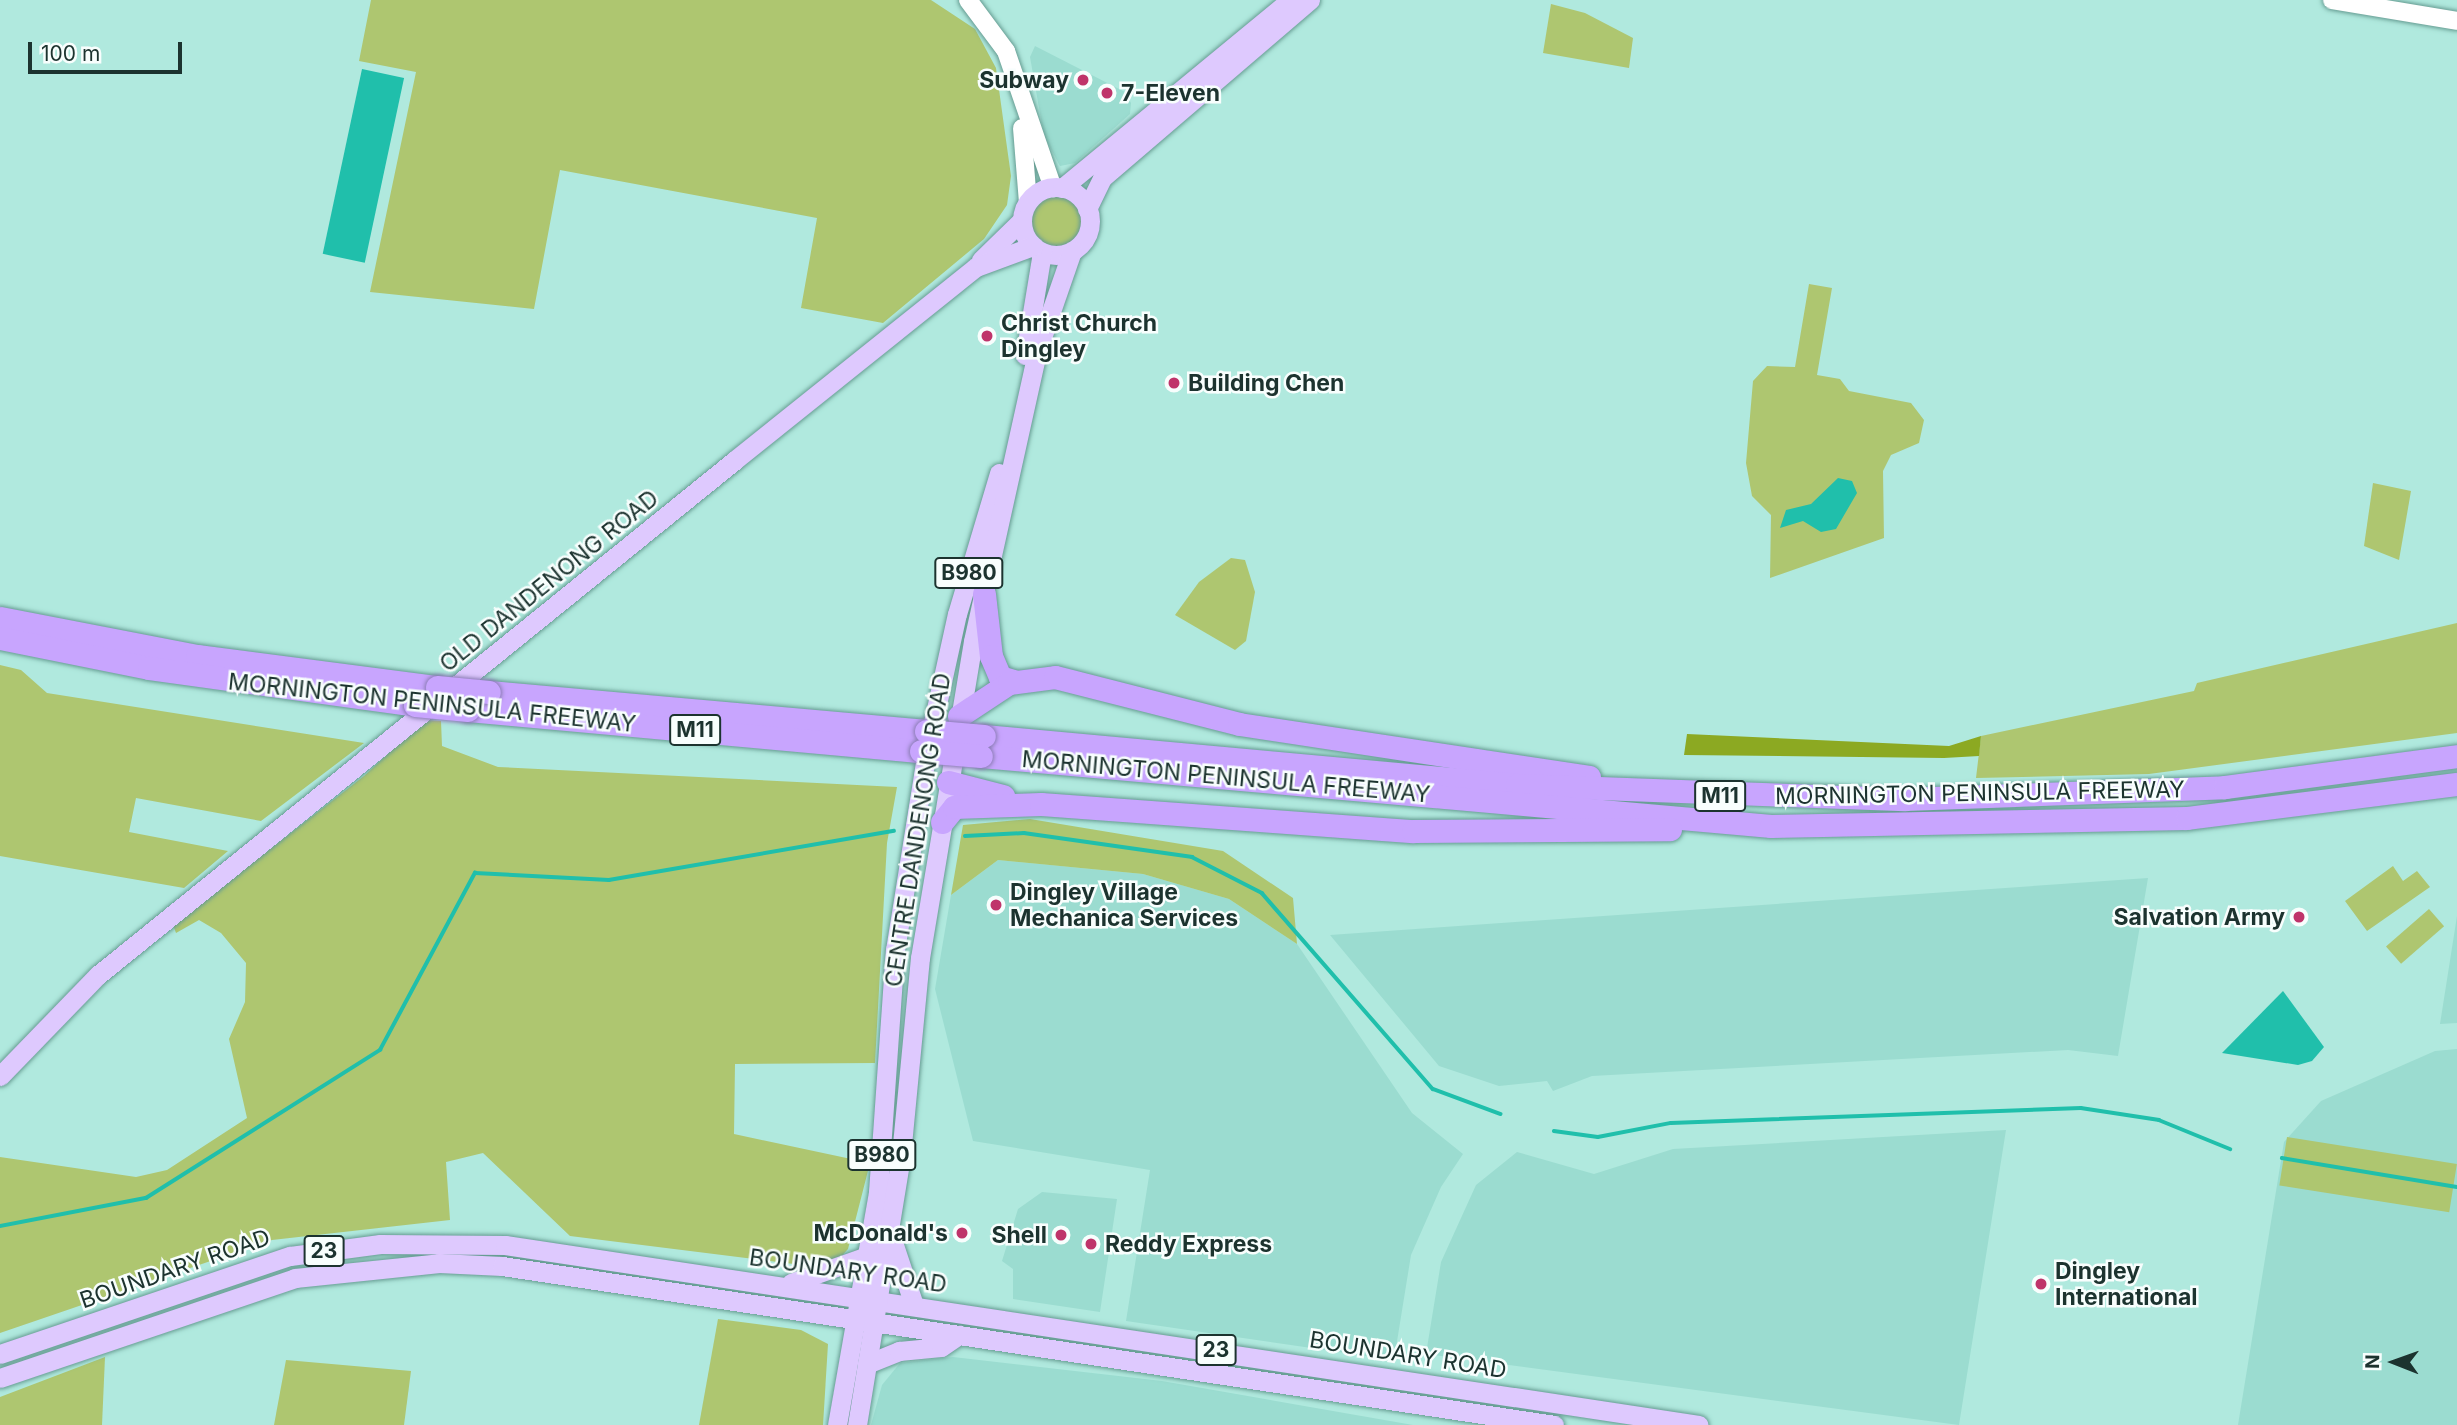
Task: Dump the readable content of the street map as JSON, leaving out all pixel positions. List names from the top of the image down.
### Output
{
  "streets": {
    "highway": ["MORNINGTON PENINSULA FREEWAY", "M11"],
    "main road": [
      "B980",
      "OLD DANDENONG ROAD",
      "CENTRE DANDENONG ROAD",
      "23",
      "BOUNDARY ROAD"
    ]
  },
  "crossings": [
    ["B980", "OLD DANDENONG ROAD"],
    ["B980", "CENTRE DANDENONG ROAD"],
    ["OLD DANDENONG ROAD", "CENTRE DANDENONG ROAD"],
    ["MORNINGTON PENINSULA FREEWAY", "CENTRE DANDENONG ROAD"],
    ["CENTRE DANDENONG ROAD", "BOUNDARY ROAD"]
  ],
  "places": [
    "Subway",
    "7-Eleven",
    "Christ Church Dingley",
    "Building Chen",
    "Dingley Village Mechanica Services",
    "Salvation Army",
    "McDonald's",
    "Shell",
    "Reddy Express",
    "Dingley International"
  ],
  "scale_bar": "100 m",
  "north": "left"
}
